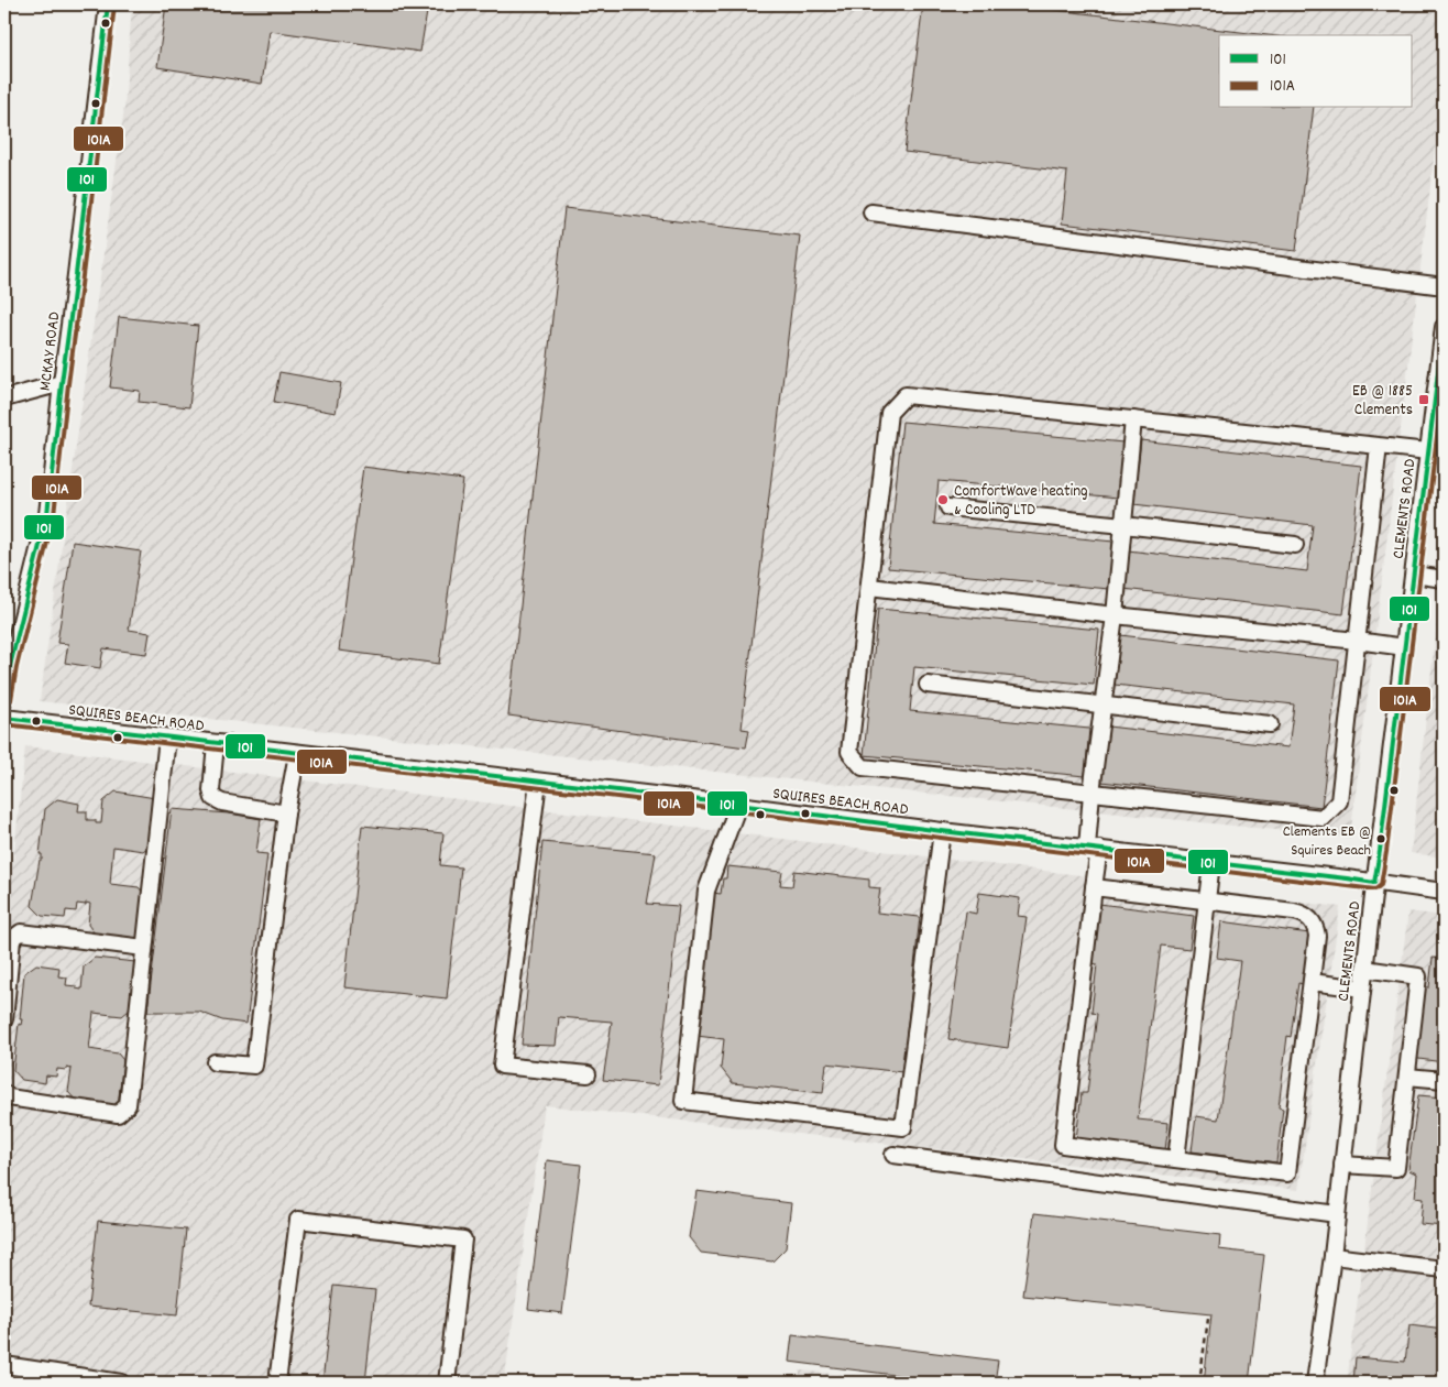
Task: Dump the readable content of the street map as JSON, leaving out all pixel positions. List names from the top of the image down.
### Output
{
  "streets": {
    "street": ["MCKAY ROAD", "CLEMENTS ROAD", "SQUIRES BEACH ROAD"]
  },
  "crossings": [
    ["CLEMENTS ROAD", "SQUIRES BEACH ROAD"]
  ],
  "places": {
    "transit": ["EB @ 1885 Clements"],
    "other": ["ComfortWave heating & Cooling LTD", "Clements EB @ Squires Beach"]
  },
  "lines": ["transit line 101", "transit line 101A"],
  "legend": ["101", "101A"]
}
